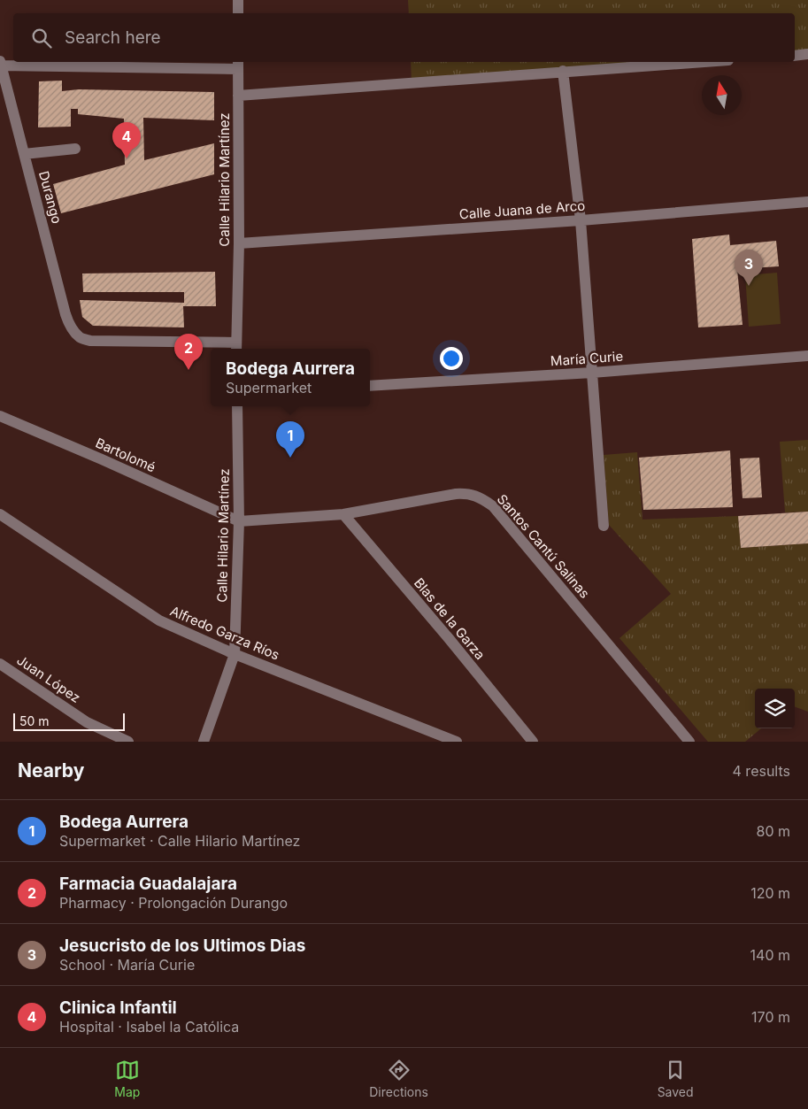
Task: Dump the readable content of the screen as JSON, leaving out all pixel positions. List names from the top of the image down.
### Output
{
  "streets": {
    "street": [
      "Calle Hilario Martínez",
      "Durango",
      "Calle Juana de Arco",
      "María Curie",
      "Bartolomé",
      "Santos Cantú Salinas",
      "Blas de la Garza",
      "Alfredo Garza Ríos",
      "Juan López"
    ]
  },
  "crossings": [
    ["Calle Hilario Martínez", "Durango"],
    ["Calle Hilario Martínez", "Calle Juana de Arco"],
    ["Calle Hilario Martínez", "Bartolomé"],
    ["Calle Hilario Martínez", "Santos Cantú Salinas"],
    ["Calle Hilario Martínez", "Alfredo Garza Ríos"],
    ["Bartolomé", "Santos Cantú Salinas"],
    ["Santos Cantú Salinas", "Blas de la Garza"]
  ],
  "scale_bar": "50 m",
  "north": "top",
  "page": {
    "search": "Search here",
    "pins": [
      "4",
      "3",
      "2",
      "1"
    ],
    "popup": ["Bodega Aurrera", "Supermarket"],
    "scale": "50 m",
    "heading": ["Nearby", "4 results"],
    "list": [
      {
        "mark": "1",
        "name": "Bodega Aurrera",
        "note": "Supermarket · Calle Hilario Martínez",
        "value": "80 m"
      },
      {
        "mark": "2",
        "name": "Farmacia Guadalajara",
        "note": "Pharmacy · Prolongación Durango",
        "value": "120 m"
      },
      {
        "mark": "3",
        "name": "Jesucristo de los Ultimos Dias",
        "note": "School · María Curie",
        "value": "140 m"
      },
      {
        "mark": "4",
        "name": "Clinica Infantil",
        "note": "Hospital · Isabel la Católica",
        "value": "170 m"
      }
    ],
    "nav": ["Map", "Directions", "Saved"]
  }
}
